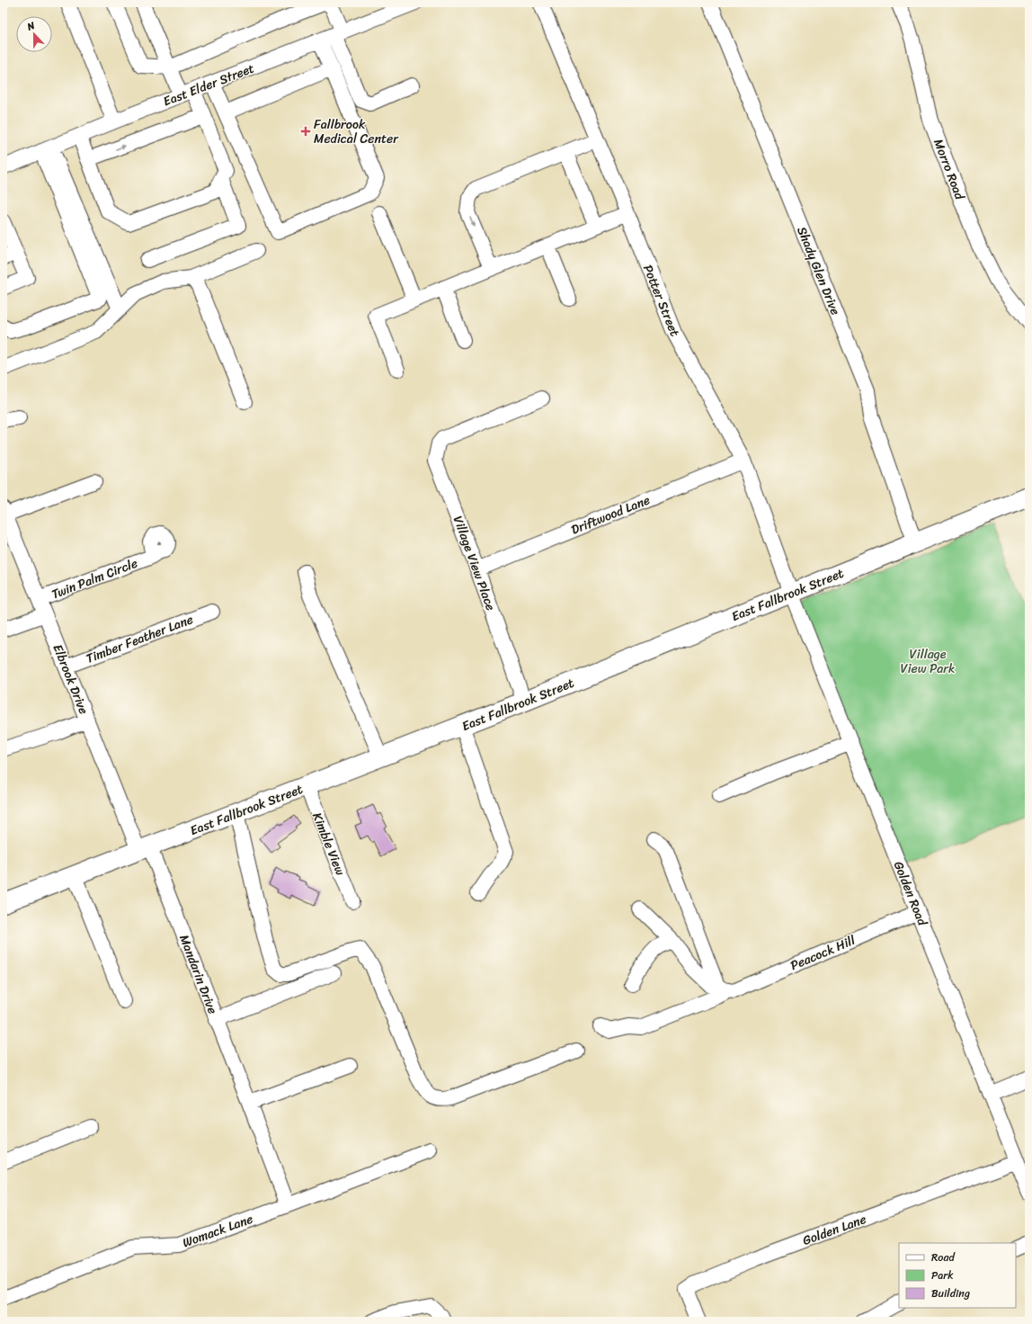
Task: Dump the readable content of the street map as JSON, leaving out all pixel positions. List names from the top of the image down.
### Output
{
  "streets": {
    "main road": ["East Fallbrook Street"],
    "street": [
      "East Elder Street",
      "Morro Road",
      "Shady Glen Drive",
      "Potter Street",
      "Driftwood Lane",
      "Village View Place",
      "Twin Palm Circle",
      "Timber Feather Lane",
      "Elbrook Drive",
      "Kimble View",
      "Golden Road",
      "Peacock Hill",
      "Mandarin Drive",
      "Golden Lane",
      "Womack Lane"
    ]
  },
  "crossings": [
    ["Shady Glen Drive", "East Fallbrook Street"],
    ["Potter Street", "Driftwood Lane"],
    ["Potter Street", "East Fallbrook Street"],
    ["Potter Street", "Golden Road"],
    ["Driftwood Lane", "Village View Place"],
    ["Village View Place", "East Fallbrook Street"],
    ["Twin Palm Circle", "Elbrook Drive"],
    ["East Fallbrook Street", "Elbrook Drive"],
    ["East Fallbrook Street", "Kimble View"],
    ["East Fallbrook Street", "Golden Road"],
    ["East Fallbrook Street", "Mandarin Drive"],
    ["Timber Feather Lane", "Elbrook Drive"],
    ["Elbrook Drive", "Mandarin Drive"],
    ["Golden Road", "Peacock Hill"],
    ["Golden Road", "Golden Lane"],
    ["Mandarin Drive", "Womack Lane"]
  ],
  "parks": ["Village View Park"],
  "places": {
    "health": ["Fallbrook Medical Center"]
  },
  "legend": ["Road", "Park", "Building"],
  "north": "top"
}
